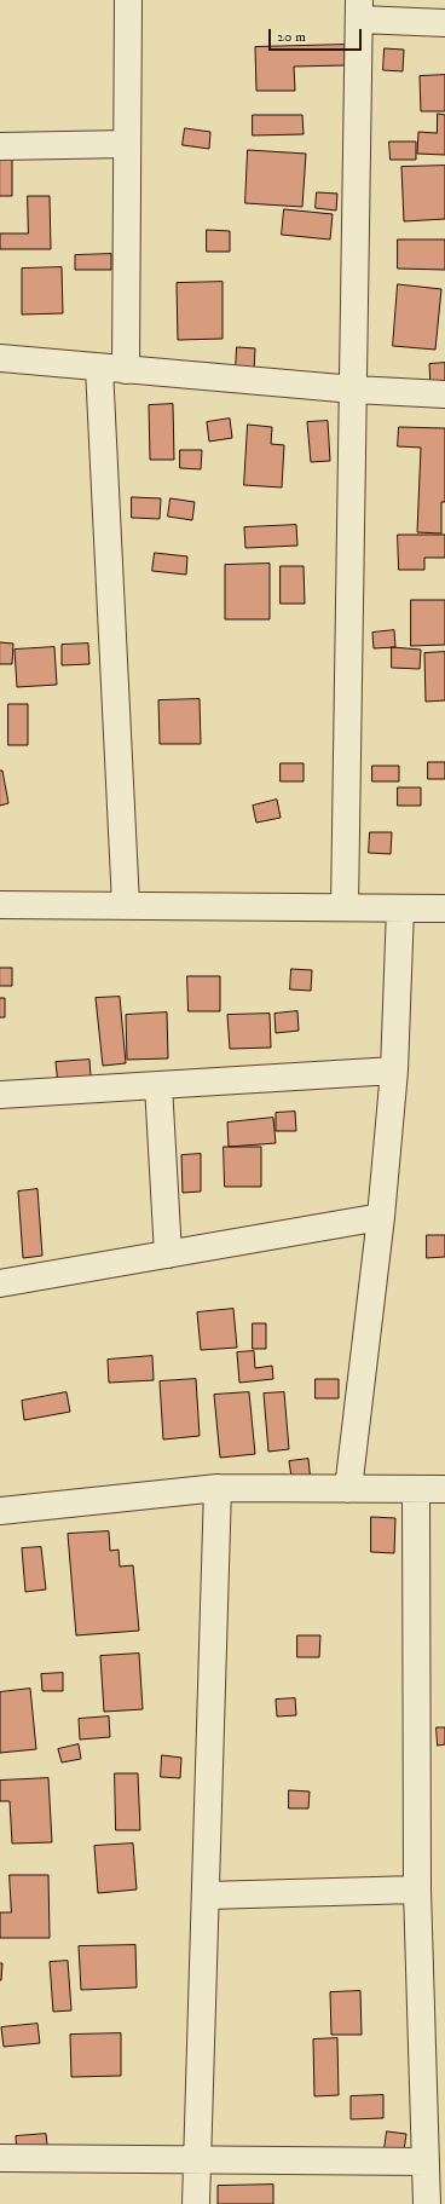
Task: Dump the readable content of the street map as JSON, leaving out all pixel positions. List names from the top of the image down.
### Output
{
  "scale_bar": "20 m"
}
